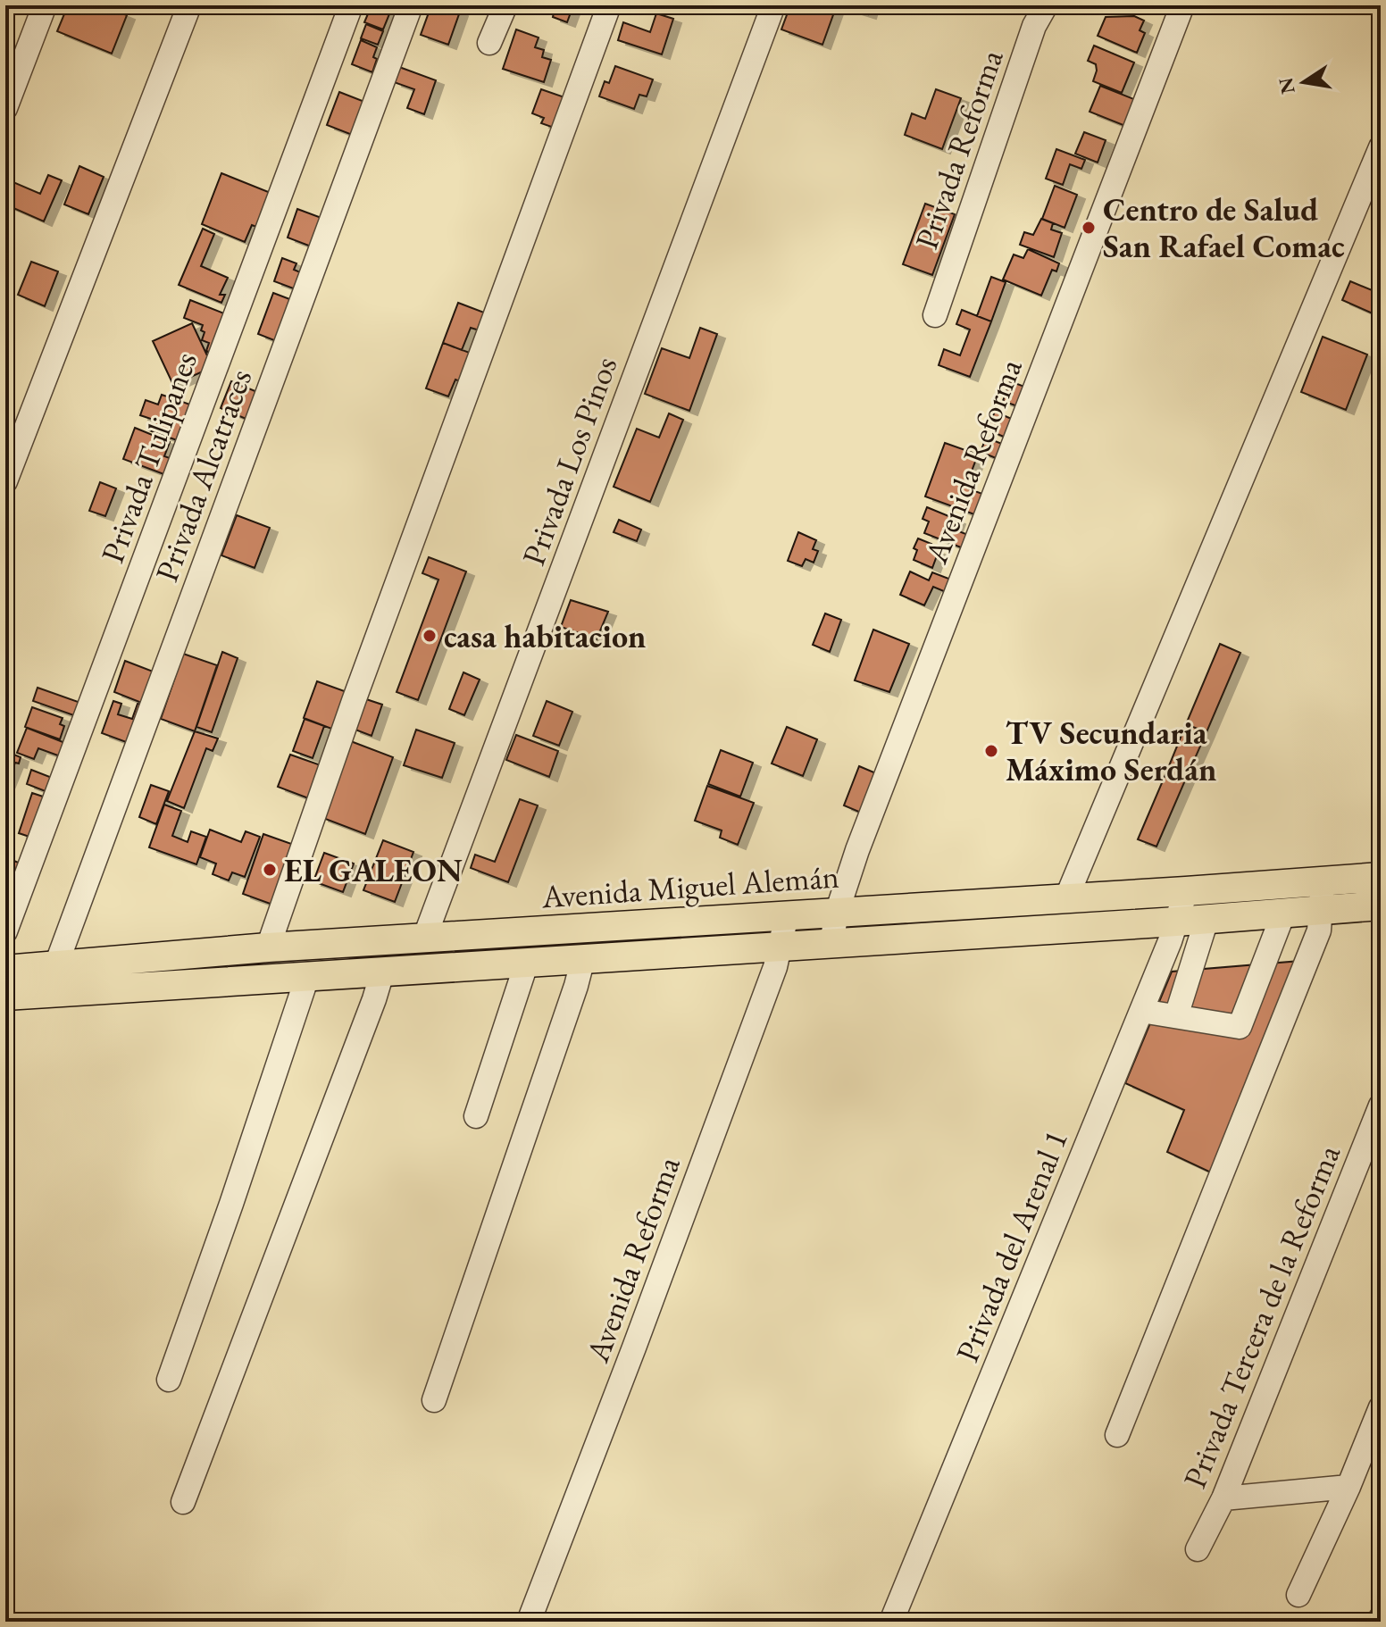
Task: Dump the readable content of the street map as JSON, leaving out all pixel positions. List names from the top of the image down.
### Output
{
  "streets": {
    "main road": ["Avenida Miguel Alemán"],
    "street": [
      "Privada Reforma",
      "Privada Tulipanes",
      "Privada Los Pinos",
      "Avenida Reforma",
      "Privada Alcatraces",
      "Privada del Arenal 1",
      "Privada Tercera de la Reforma"
    ]
  },
  "crossings": [
    ["Privada Los Pinos", "Avenida Miguel Alemán"],
    ["Avenida Reforma", "Avenida Miguel Alemán"],
    ["Privada Alcatraces", "Avenida Miguel Alemán"],
    ["Avenida Miguel Alemán", "Privada del Arenal 1"]
  ],
  "places": [
    "Centro de Salud San Rafael Comac",
    "casa habitacion",
    "TV Secundaria Máximo Serdán",
    "EL GALEON"
  ],
  "north": "left"
}
